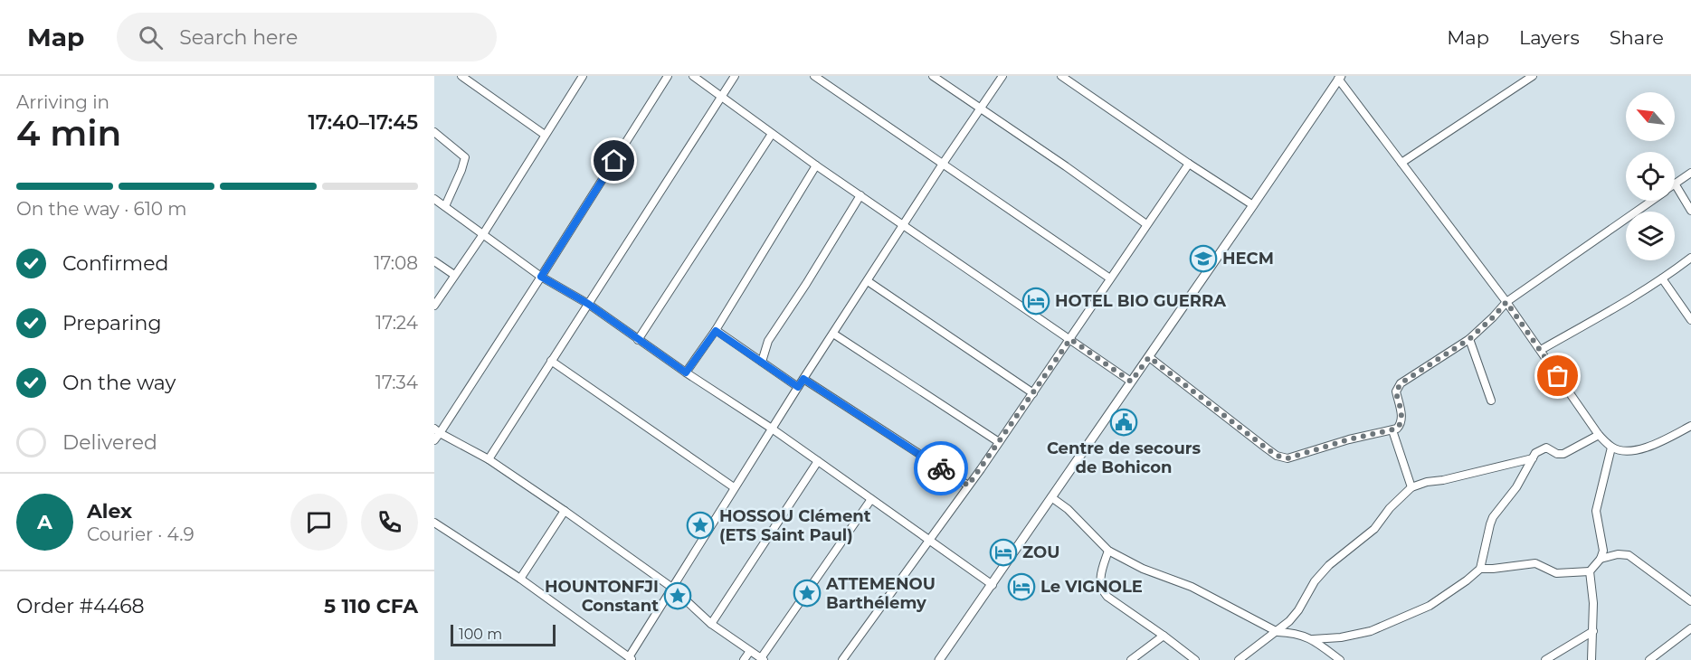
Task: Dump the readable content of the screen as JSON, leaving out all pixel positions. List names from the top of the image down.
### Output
{
  "places": {
    "school or university": ["HECM"],
    "hotel": ["HOTEL BIO GUERRA", "ZOU", "Le VIGNOLE"],
    "public building": ["Centre de secours de Bohicon"],
    "place": ["HOSSOU Clément (ETS Saint Paul)", "ATTEMENOU Barthélemy", "HOUNTONFJI Constant"]
  },
  "scale_bar": "100 m",
  "north": "top left",
  "page": {
    "header": "Map",
    "search": "Search here",
    "nav": ["Map", "Layers", "Share"],
    "heading": ["4 min", "Arriving in", "17:40–17:45"],
    "panel": [
      "Alex",
      "Courier · 4.9",
      "Order #4468",
      "5 110 CFA"
    ],
    "bar": "On the way · 610 m",
    "list": [
      ["Confirmed", "17:08"],
      ["Preparing", "17:24"],
      ["On the way", "17:34"],
      "Delivered"
    ],
    "round": "A",
    "scale": "100 m"
  }
}
